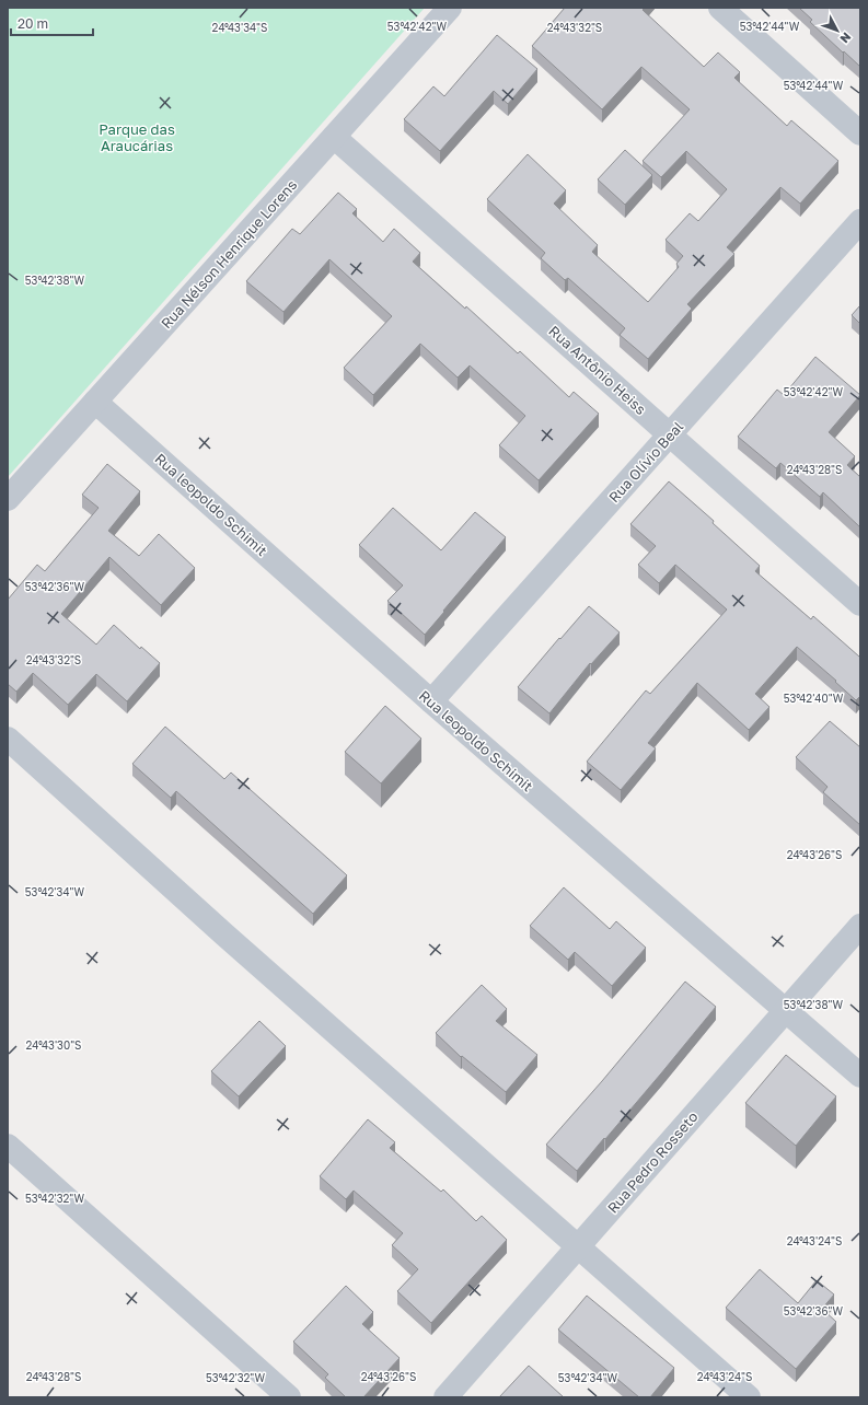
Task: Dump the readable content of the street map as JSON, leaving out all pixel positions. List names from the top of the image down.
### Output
{
  "streets": {
    "street": [
      "Rua Nélson Henrique Lorens",
      "Rua Antônio Heiss",
      "Rua Olívio Beal",
      "Rua leopoldo Schimit",
      "Rua Pedro Rosseto"
    ]
  },
  "crossings": [
    ["Rua Nélson Henrique Lorens", "Rua Antônio Heiss"],
    ["Rua Nélson Henrique Lorens", "Rua leopoldo Schimit"],
    ["Rua Antônio Heiss", "Rua Olívio Beal"],
    ["Rua Olívio Beal", "Rua leopoldo Schimit"],
    ["Rua leopoldo Schimit", "Rua Pedro Rosseto"]
  ],
  "parks": ["Parque das Araucárias"],
  "scale_bar": "20 m",
  "north": "bottom right",
  "coordinates": [
    "53°42'44\"W",
    "53°42'42\"W",
    "24°43'34\"S",
    "24°43'32\"S",
    "53°42'38\"W",
    "24°43'28\"S",
    "53°42'36\"W",
    "53°42'40\"W",
    "24°43'26\"S",
    "53°42'34\"W",
    "24°43'30\"S",
    "53°42'32\"W",
    "24°43'24\"S"
  ]
}
